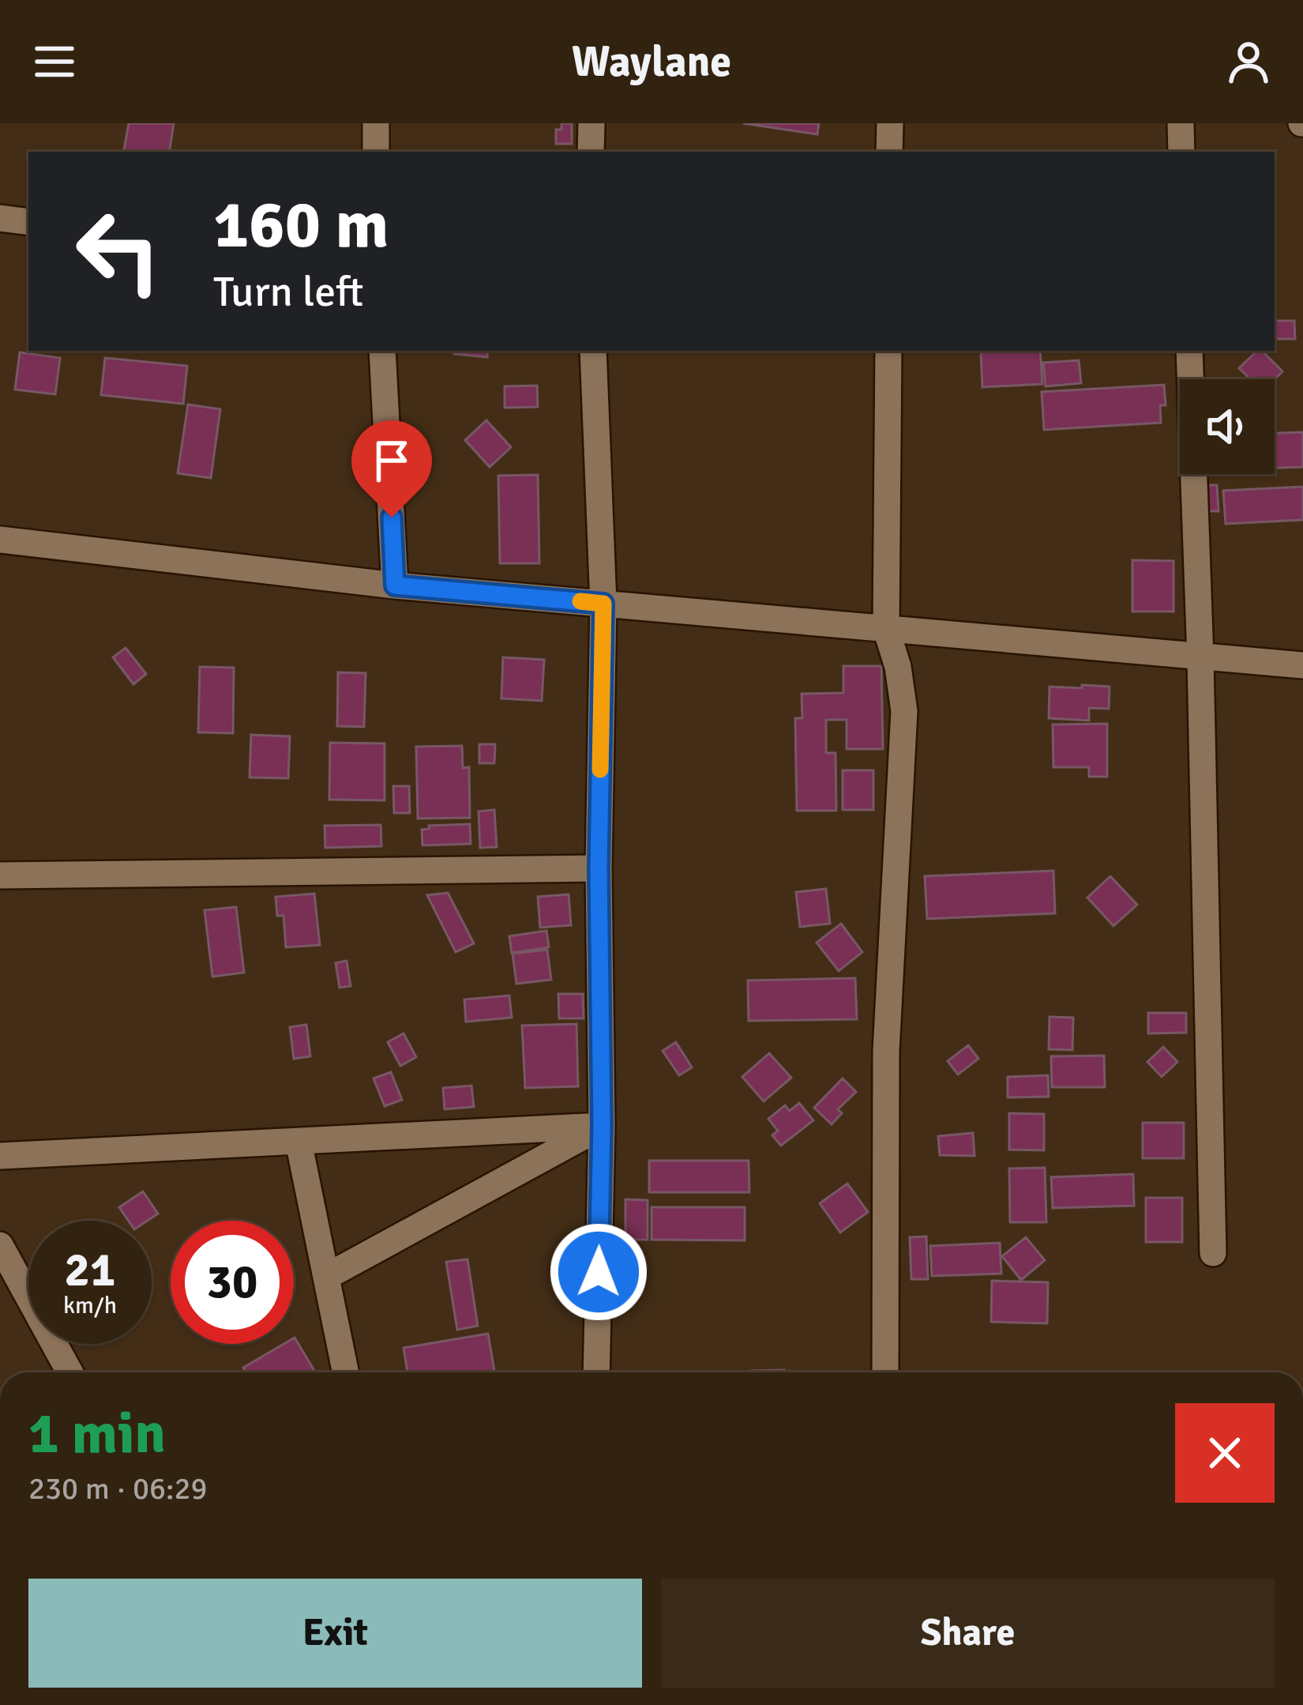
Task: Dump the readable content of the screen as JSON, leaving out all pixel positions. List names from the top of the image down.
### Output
{
  "page": {
    "header": "Waylane",
    "turn": ["160 m", "Turn left"],
    "speed": "21 km/h",
    "limit": "30",
    "heading": ["1 min", "230 m · 06:29"],
    "buttons": ["Exit", "Share"]
  }
}
